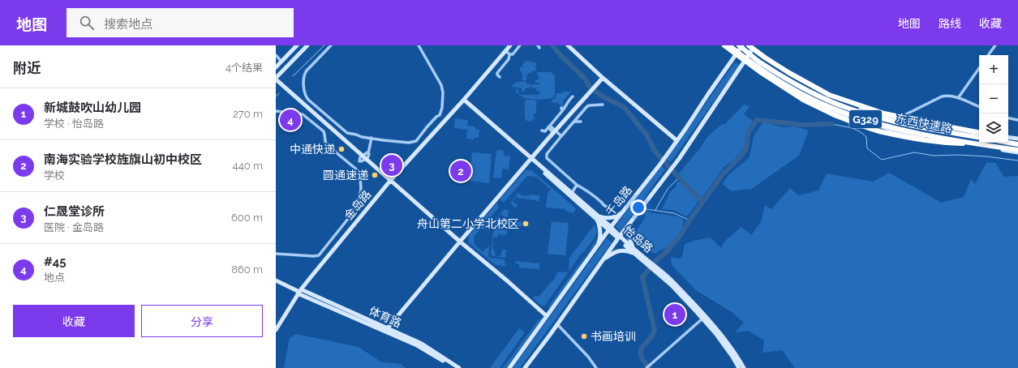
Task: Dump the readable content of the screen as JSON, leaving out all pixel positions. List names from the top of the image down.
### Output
{
  "streets": {
    "highway": ["G329", "东西快速路"],
    "street": [
      "千岛路",
      "金岛路",
      "怡岛路",
      "体育路"
    ]
  },
  "crossings": [
    ["千岛路", "怡岛路"],
    ["金岛路", "体育路"]
  ],
  "places": [
    "中通快递",
    "圆通速递",
    "舟山第二小学北校区",
    "书画培训"
  ],
  "page": {
    "header": "地图",
    "search": "搜索地点",
    "nav": ["地图", "路线", "收藏"],
    "heading": ["附近", "4个结果"],
    "map_buttons": ["+", "−"],
    "list": [
      {
        "mark": "1",
        "name": "新城鼓吹山幼儿园",
        "note": "学校 · 怡岛路",
        "value": "270 m"
      },
      {
        "mark": "2",
        "name": "南海实验学校旌旗山初中校区",
        "note": "学校",
        "value": "440 m"
      },
      {
        "mark": "3",
        "name": "仁晟堂诊所",
        "note": "医院 · 金岛路",
        "value": "600 m"
      },
      {
        "mark": "4",
        "name": "#45",
        "note": "地点",
        "value": "860 m"
      }
    ],
    "pins": [
      "4",
      "3",
      "2",
      "1"
    ],
    "buttons": ["收藏", "分享"]
  }
}
